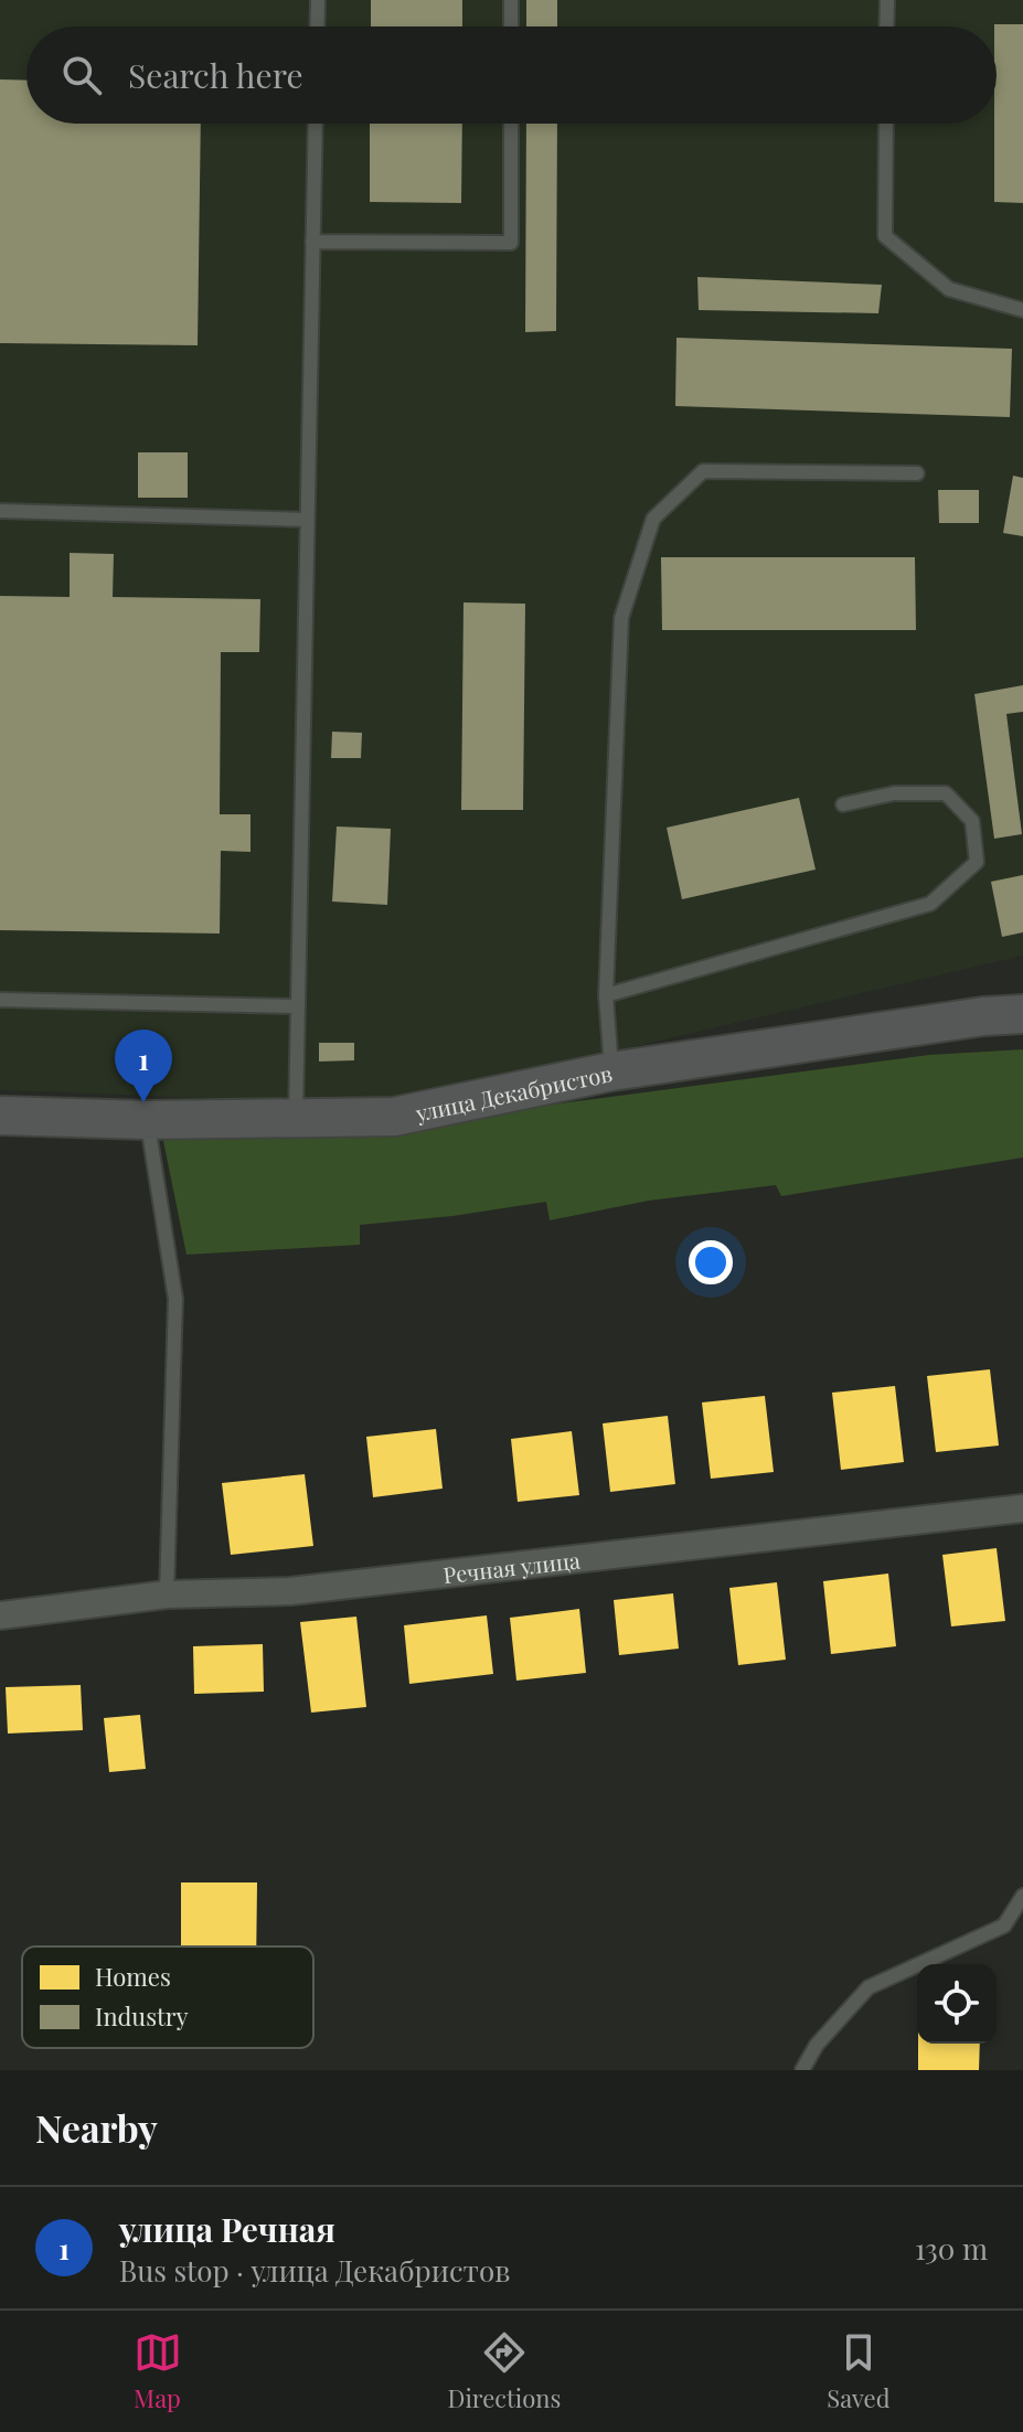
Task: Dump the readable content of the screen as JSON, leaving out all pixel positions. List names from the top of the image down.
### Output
{
  "streets": {
    "street": ["улица Декабристов", "Речная улица"]
  },
  "legend": ["Homes", "Industry"],
  "page": {
    "search": "Search here",
    "pins": "1",
    "heading": "Nearby",
    "list": [
      {
        "mark": "1",
        "name": "улица Речная",
        "note": "Bus stop · улица Декабристов",
        "value": "130 m"
      }
    ],
    "nav": ["Map", "Directions", "Saved"]
  }
}
